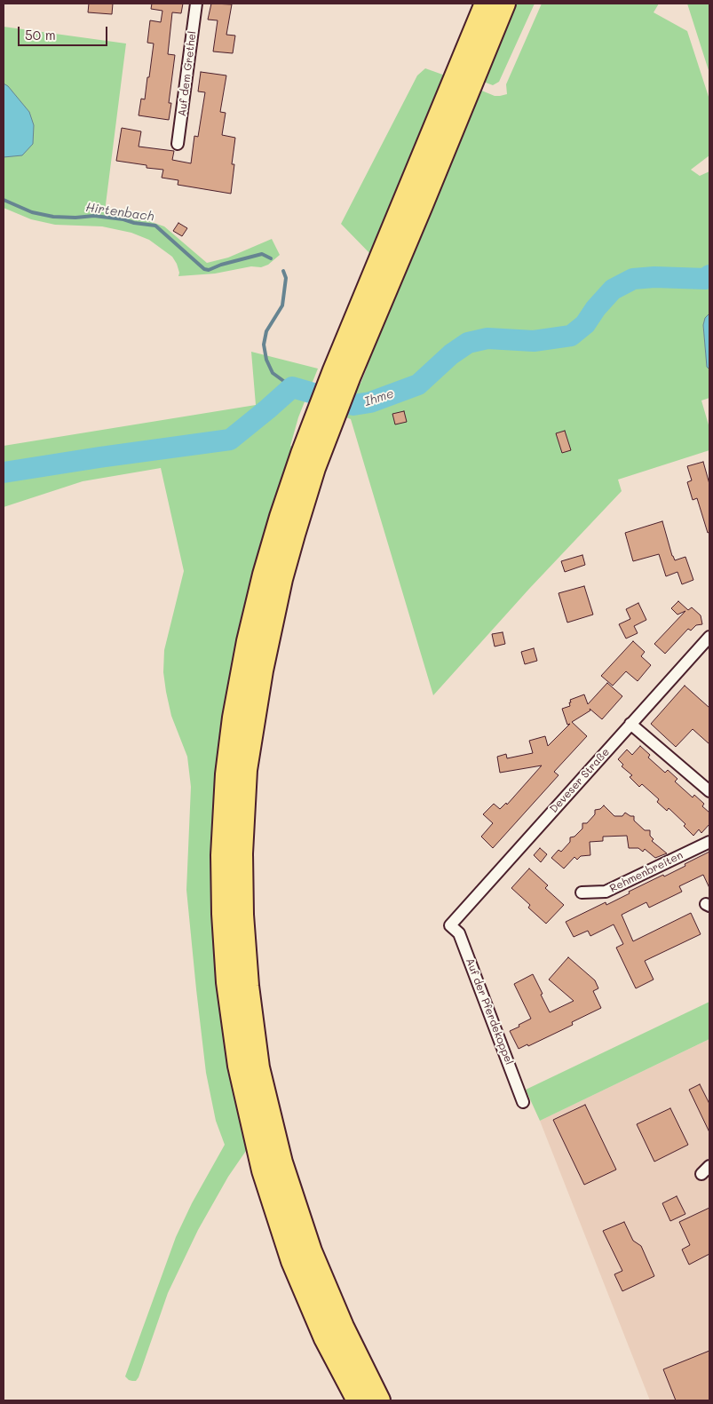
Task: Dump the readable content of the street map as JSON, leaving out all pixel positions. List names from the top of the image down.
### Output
{
  "streets": {
    "street": [
      "Auf dem Grethel",
      "Deveser Straße",
      "Rehmenbreiten",
      "Auf der Pferdekoppel"
    ]
  },
  "crossings": [
    ["Deveser Straße", "Auf der Pferdekoppel"]
  ],
  "water": ["Hirtenbach", "Ihme"],
  "scale_bar": "50 m"
}
